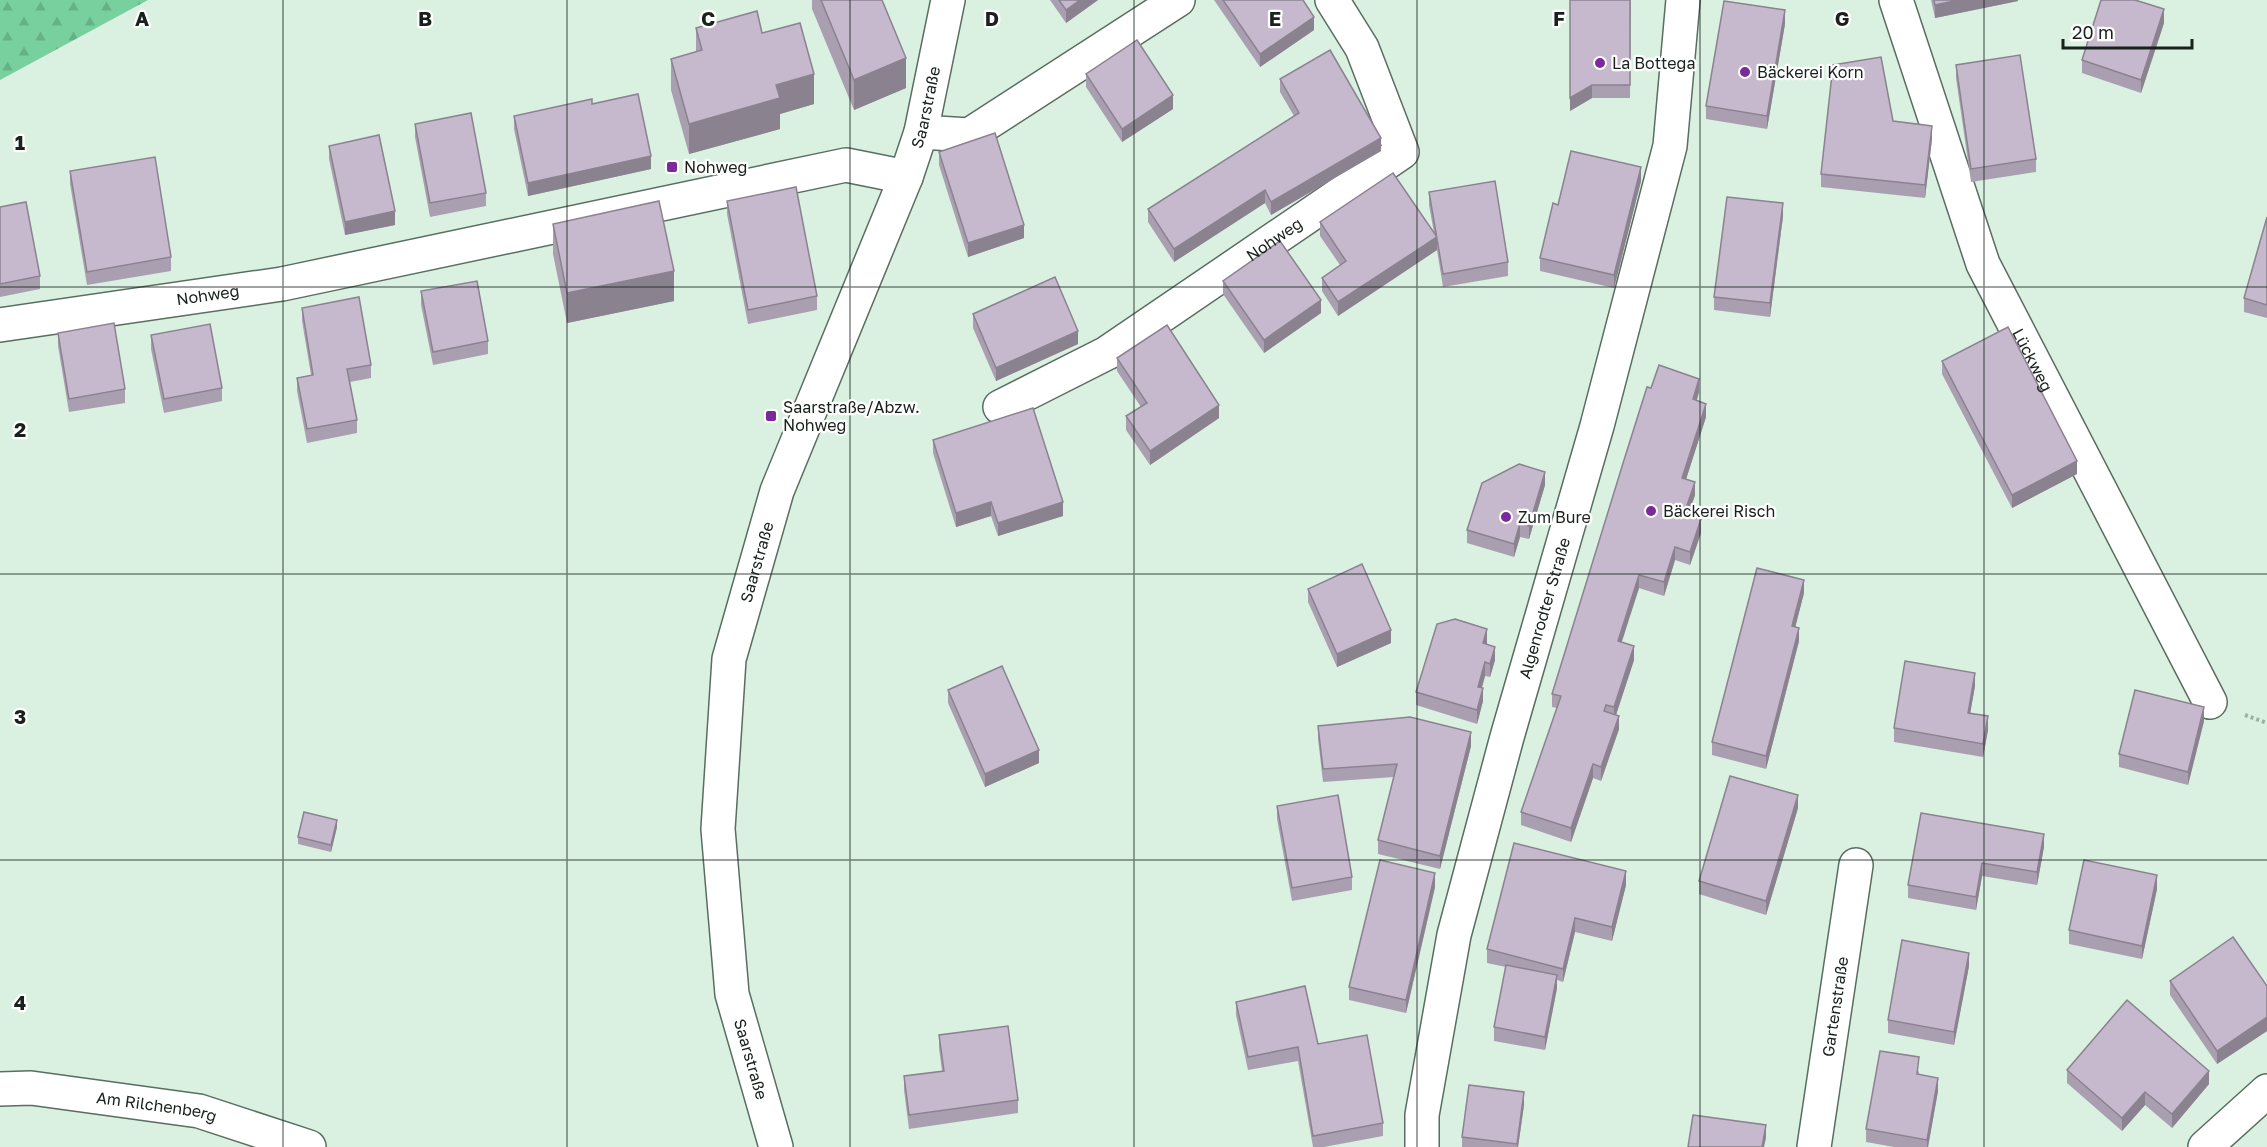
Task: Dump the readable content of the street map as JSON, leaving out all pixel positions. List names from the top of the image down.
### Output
{
  "streets": {
    "street": [
      "Saarstraße",
      "Nohweg",
      "Lückweg",
      "Algenrodter Straße",
      "Gartenstraße",
      "Am Rilchenberg"
    ]
  },
  "crossings": [
    ["Saarstraße", "Nohweg"]
  ],
  "places": {
    "other": [
      "La Bottega",
      "Bäckerei Korn",
      "Bäckerei Risch",
      "Zum Bure"
    ],
    "transit": ["Nohweg", "Saarstraße/Abzw. Nohweg"]
  },
  "scale_bar": "20 m",
  "grid": {
    "columns": [
      "A",
      "B",
      "C",
      "D",
      "E",
      "F",
      "G"
    ],
    "rows": [
      "1",
      "2",
      "3",
      "4"
    ]
  }
}
